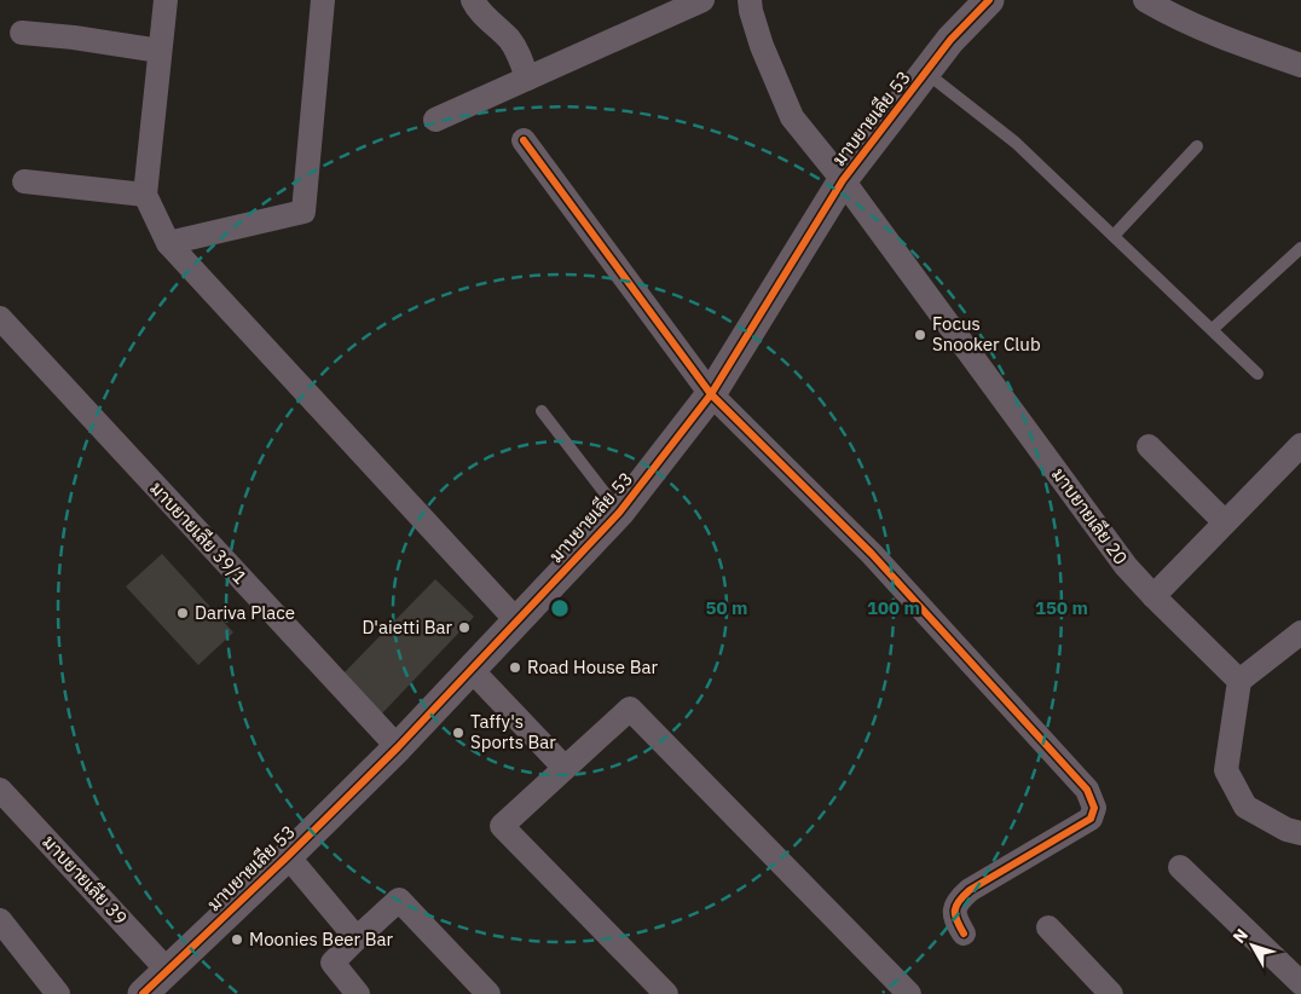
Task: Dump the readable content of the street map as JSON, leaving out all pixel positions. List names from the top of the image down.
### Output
{
  "streets": {
    "street": [
      "มาบยายเลีย 53",
      "มาบยายเลีย 20",
      "มาบยายเลีย 39/1",
      "มาบยายเลีย 39"
    ]
  },
  "crossings": [
    ["มาบยายเลีย 53", "มาบยายเลีย 20"],
    ["มาบยายเลีย 53", "มาบยายเลีย 39/1"],
    ["มาบยายเลีย 53", "มาบยายเลีย 39"]
  ],
  "places": [
    "Focus Snooker Club",
    "Dariva Place",
    "D'aietti Bar",
    "Road House Bar",
    "Taffy's Sports Bar",
    "Moonies Beer Bar"
  ],
  "north": "top left",
  "rings": ["50 m", "100 m", "150 m"]
}
